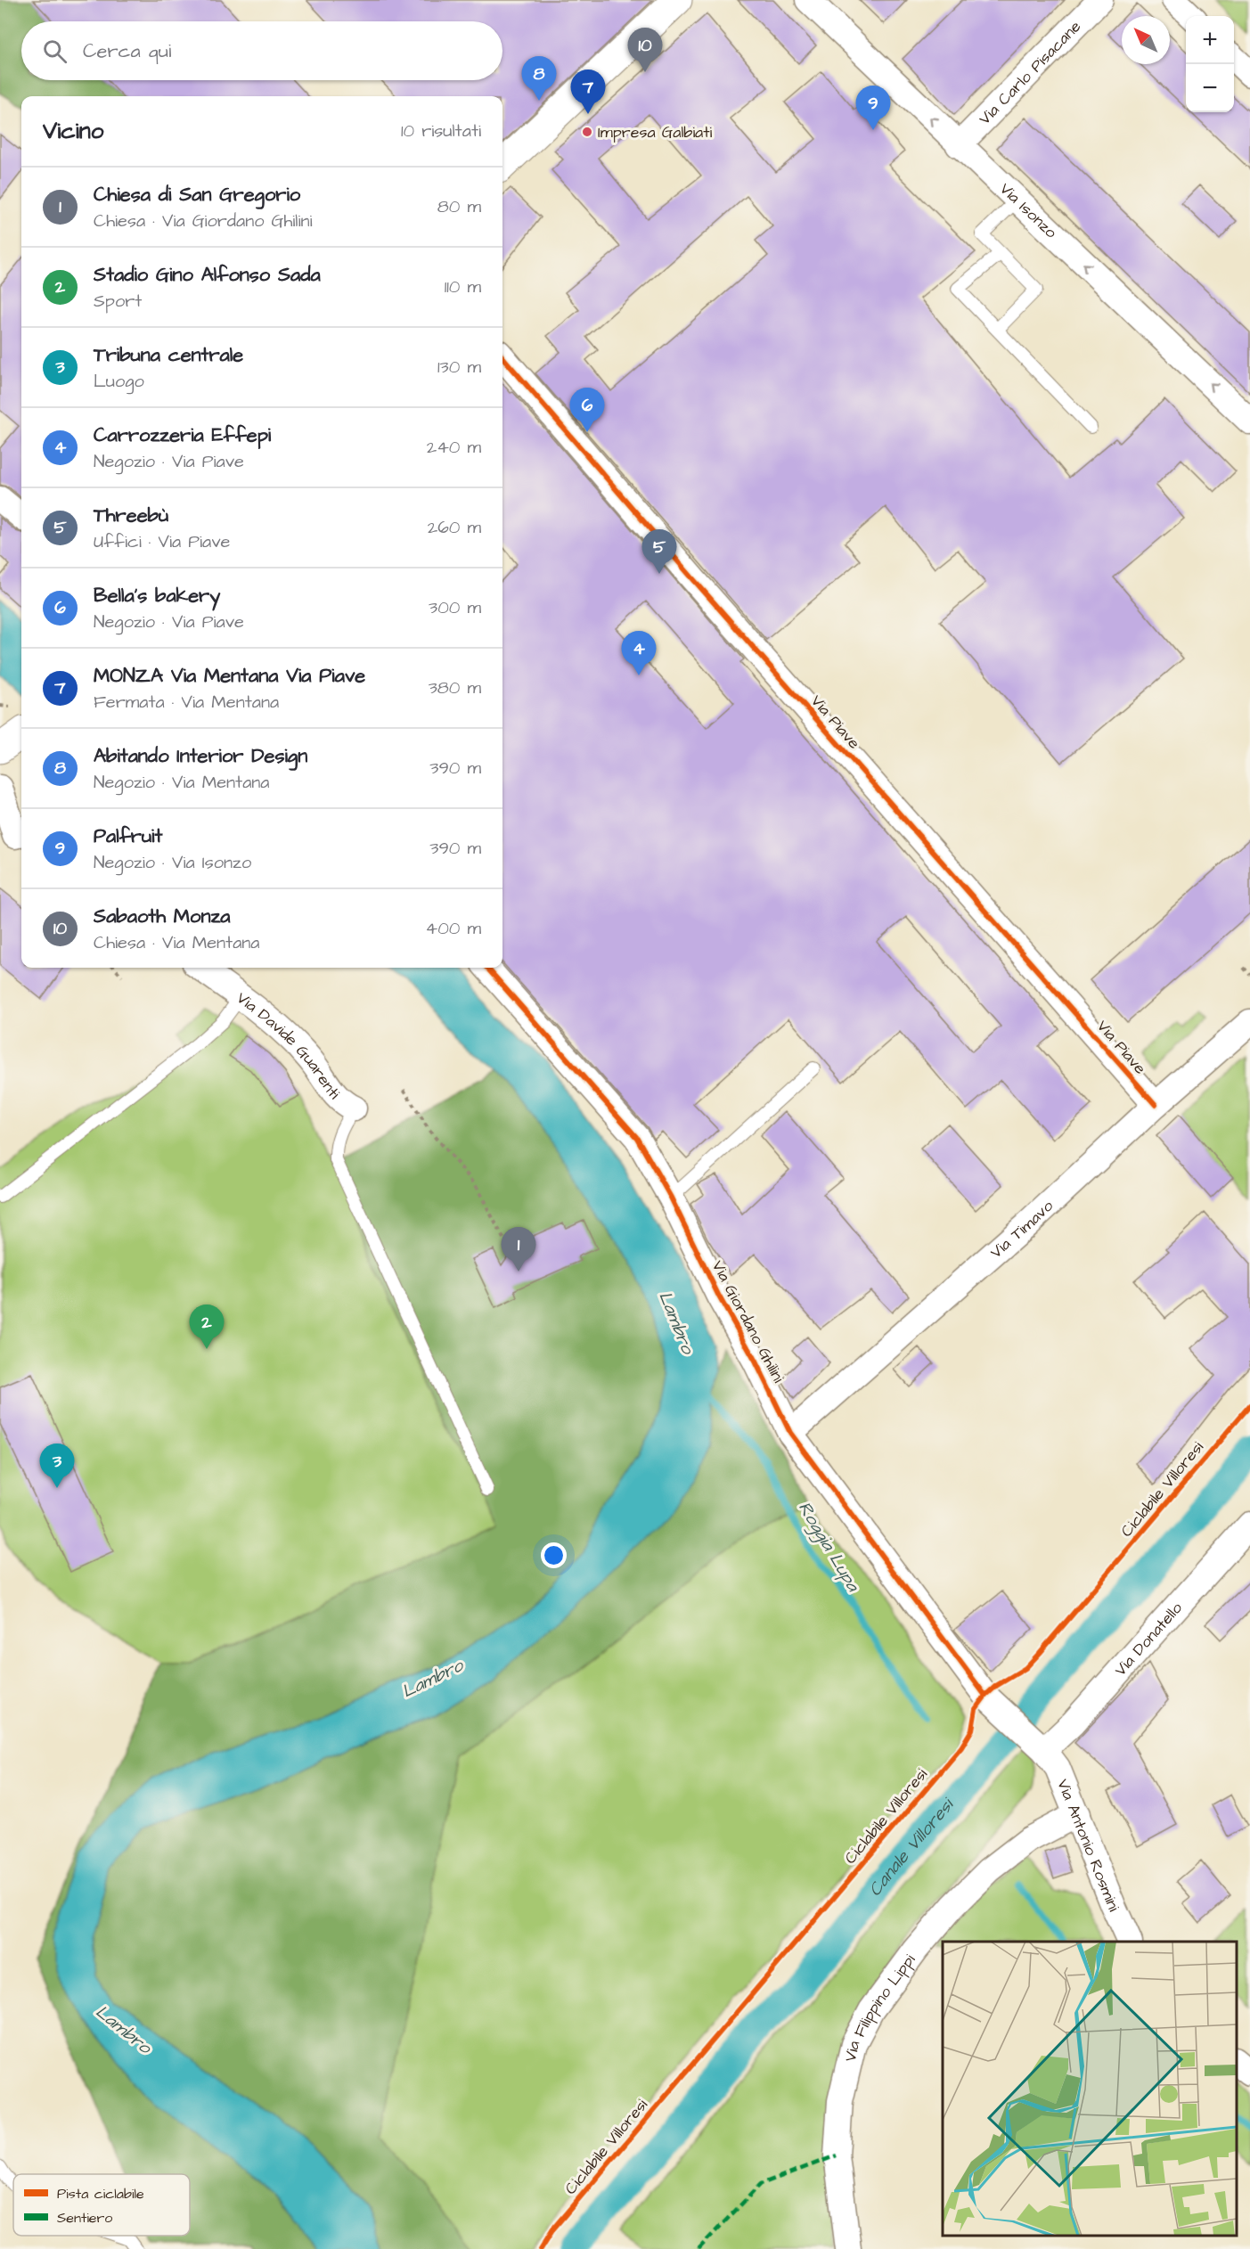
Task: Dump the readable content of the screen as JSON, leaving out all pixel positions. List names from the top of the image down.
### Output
{
  "streets": {
    "street": [
      "Via Carlo Pisacane",
      "Via Isonzo",
      "Via Piave",
      "Via Davide Guarenti",
      "Via Timavo",
      "Via Giordano Ghilini",
      "Via Donatello",
      "Via Antonio Rosmini",
      "Via Filippino Lippi"
    ],
    "cycle path": ["Ciclabile Villoresi"]
  },
  "crossings": [
    ["Via Carlo Pisacane", "Via Isonzo"],
    ["Via Piave", "Via Timavo"],
    ["Via Timavo", "Via Giordano Ghilini"],
    ["Via Giordano Ghilini", "Via Donatello"],
    ["Via Giordano Ghilini", "Via Antonio Rosmini"],
    ["Via Donatello", "Via Antonio Rosmini"],
    ["Via Antonio Rosmini", "Via Filippino Lippi"]
  ],
  "one_way": ["Via Isonzo"],
  "water": ["Lambro", "Roggia Lupa", "Canale Villoresi"],
  "places": ["Impresa Galbiati"],
  "legend": ["Pista ciclabile", "Sentiero"],
  "north": "top left",
  "page": {
    "map_buttons": ["+", "−"],
    "search": "Cerca qui",
    "pins": [
      "10",
      "8",
      "7",
      "9",
      "6",
      "5",
      "4",
      "1",
      "2",
      "3"
    ],
    "heading": ["Vicino", "10 risultati"],
    "list": [
      {
        "mark": "1",
        "name": "Chiesa di San Gregorio",
        "note": "Chiesa · Via Giordano Ghilini",
        "value": "80 m"
      },
      {
        "mark": "2",
        "name": "Stadio Gino Alfonso Sada",
        "note": "Sport",
        "value": "110 m"
      },
      {
        "mark": "3",
        "name": "Tribuna centrale",
        "note": "Luogo",
        "value": "130 m"
      },
      {
        "mark": "4",
        "name": "Carrozzeria Effepi",
        "note": "Negozio · Via Piave",
        "value": "240 m"
      },
      {
        "mark": "5",
        "name": "Threebù",
        "note": "Uffici · Via Piave",
        "value": "260 m"
      },
      {
        "mark": "6",
        "name": "Bella's bakery",
        "note": "Negozio · Via Piave",
        "value": "300 m"
      },
      {
        "mark": "7",
        "name": "MONZA Via Mentana Via Piave",
        "note": "Fermata · Via Mentana",
        "value": "380 m"
      },
      {
        "mark": "8",
        "name": "Abitando Interior Design",
        "note": "Negozio · Via Mentana",
        "value": "390 m"
      },
      {
        "mark": "9",
        "name": "Palfruit",
        "note": "Negozio · Via Isonzo",
        "value": "390 m"
      },
      {
        "mark": "10",
        "name": "Sabaoth Monza",
        "note": "Chiesa · Via Mentana",
        "value": "400 m"
      }
    ]
  }
}
